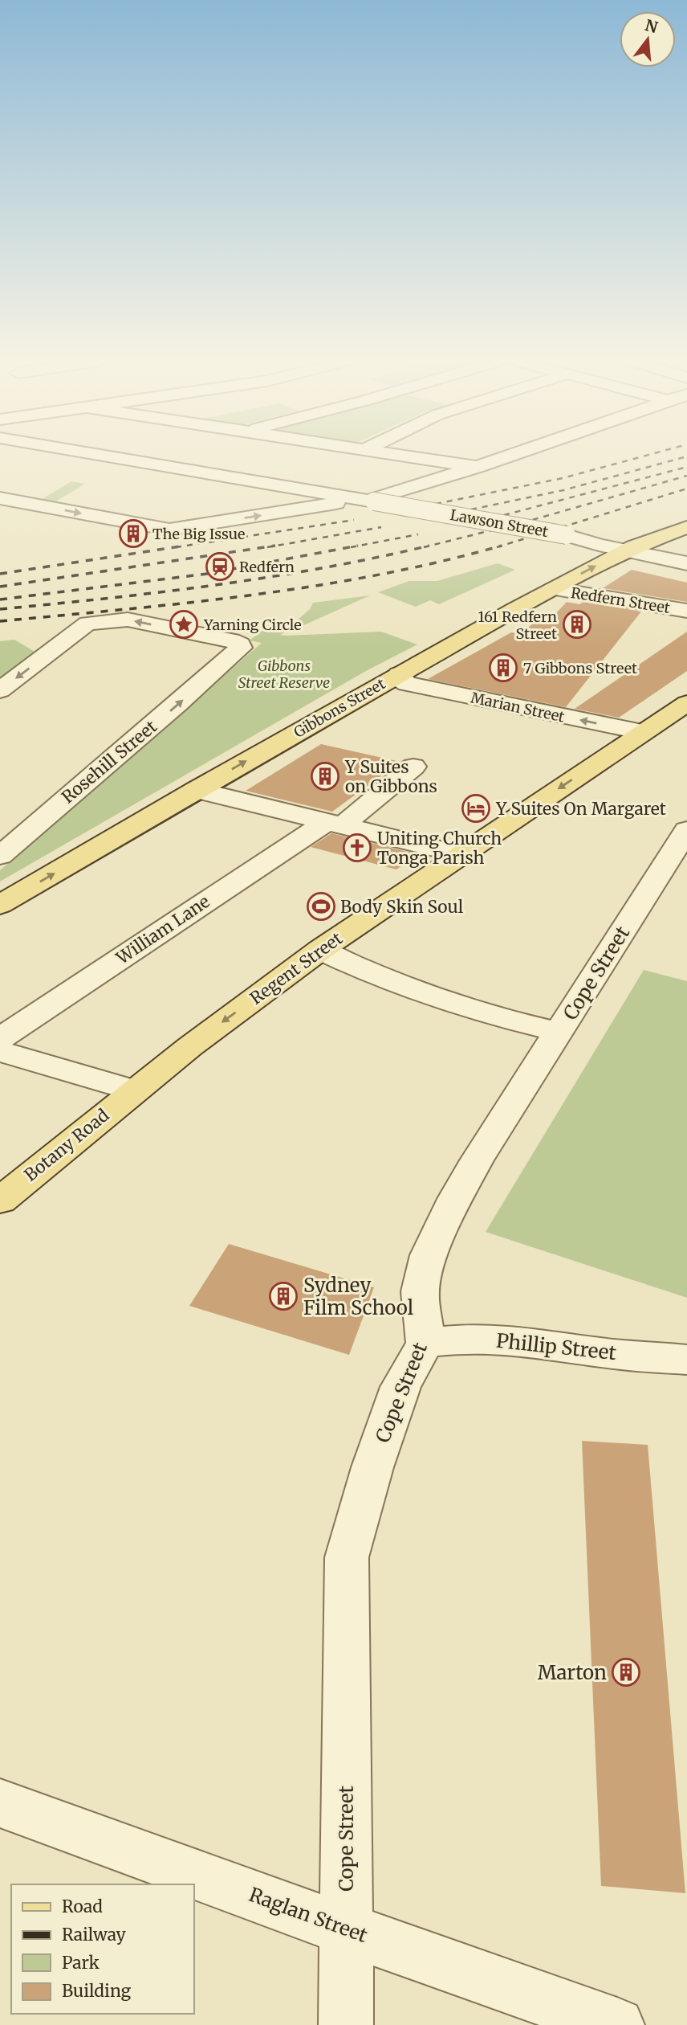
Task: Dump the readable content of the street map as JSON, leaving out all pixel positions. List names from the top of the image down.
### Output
{
  "streets": {
    "main road": ["Gibbons Street", "Regent Street", "Botany Road"],
    "street": [
      "Lawson Street",
      "Redfern Street",
      "Marian Street",
      "Rosehill Street",
      "William Lane",
      "Cope Street",
      "Phillip Street",
      "Raglan Street"
    ]
  },
  "crossings": [
    ["Lawson Street", "Gibbons Street"],
    ["Redfern Street", "Gibbons Street"],
    ["Marian Street", "Gibbons Street"],
    ["Marian Street", "Regent Street"],
    ["Regent Street", "Botany Road"],
    ["Cope Street", "Phillip Street"],
    ["Cope Street", "Raglan Street"]
  ],
  "one_way": ["Gibbons Street", "Regent Street"],
  "parks": ["Gibbons Street Reserve"],
  "places": {
    "building": [
      "The Big Issue",
      "161 Redfern Street",
      "7 Gibbons Street",
      "Y Suites on Gibbons",
      "Sydney Film School",
      "Marton"
    ],
    "station": ["Redfern"],
    "place": ["Yarning Circle"],
    "hotel": ["Y Suites On Margaret"],
    "church": ["Uniting Church Tonga Parish"],
    "sports": ["Body Skin Soul"]
  },
  "legend": [
    "Road",
    "Railway",
    "Park",
    "Building"
  ],
  "north": "top"
}
